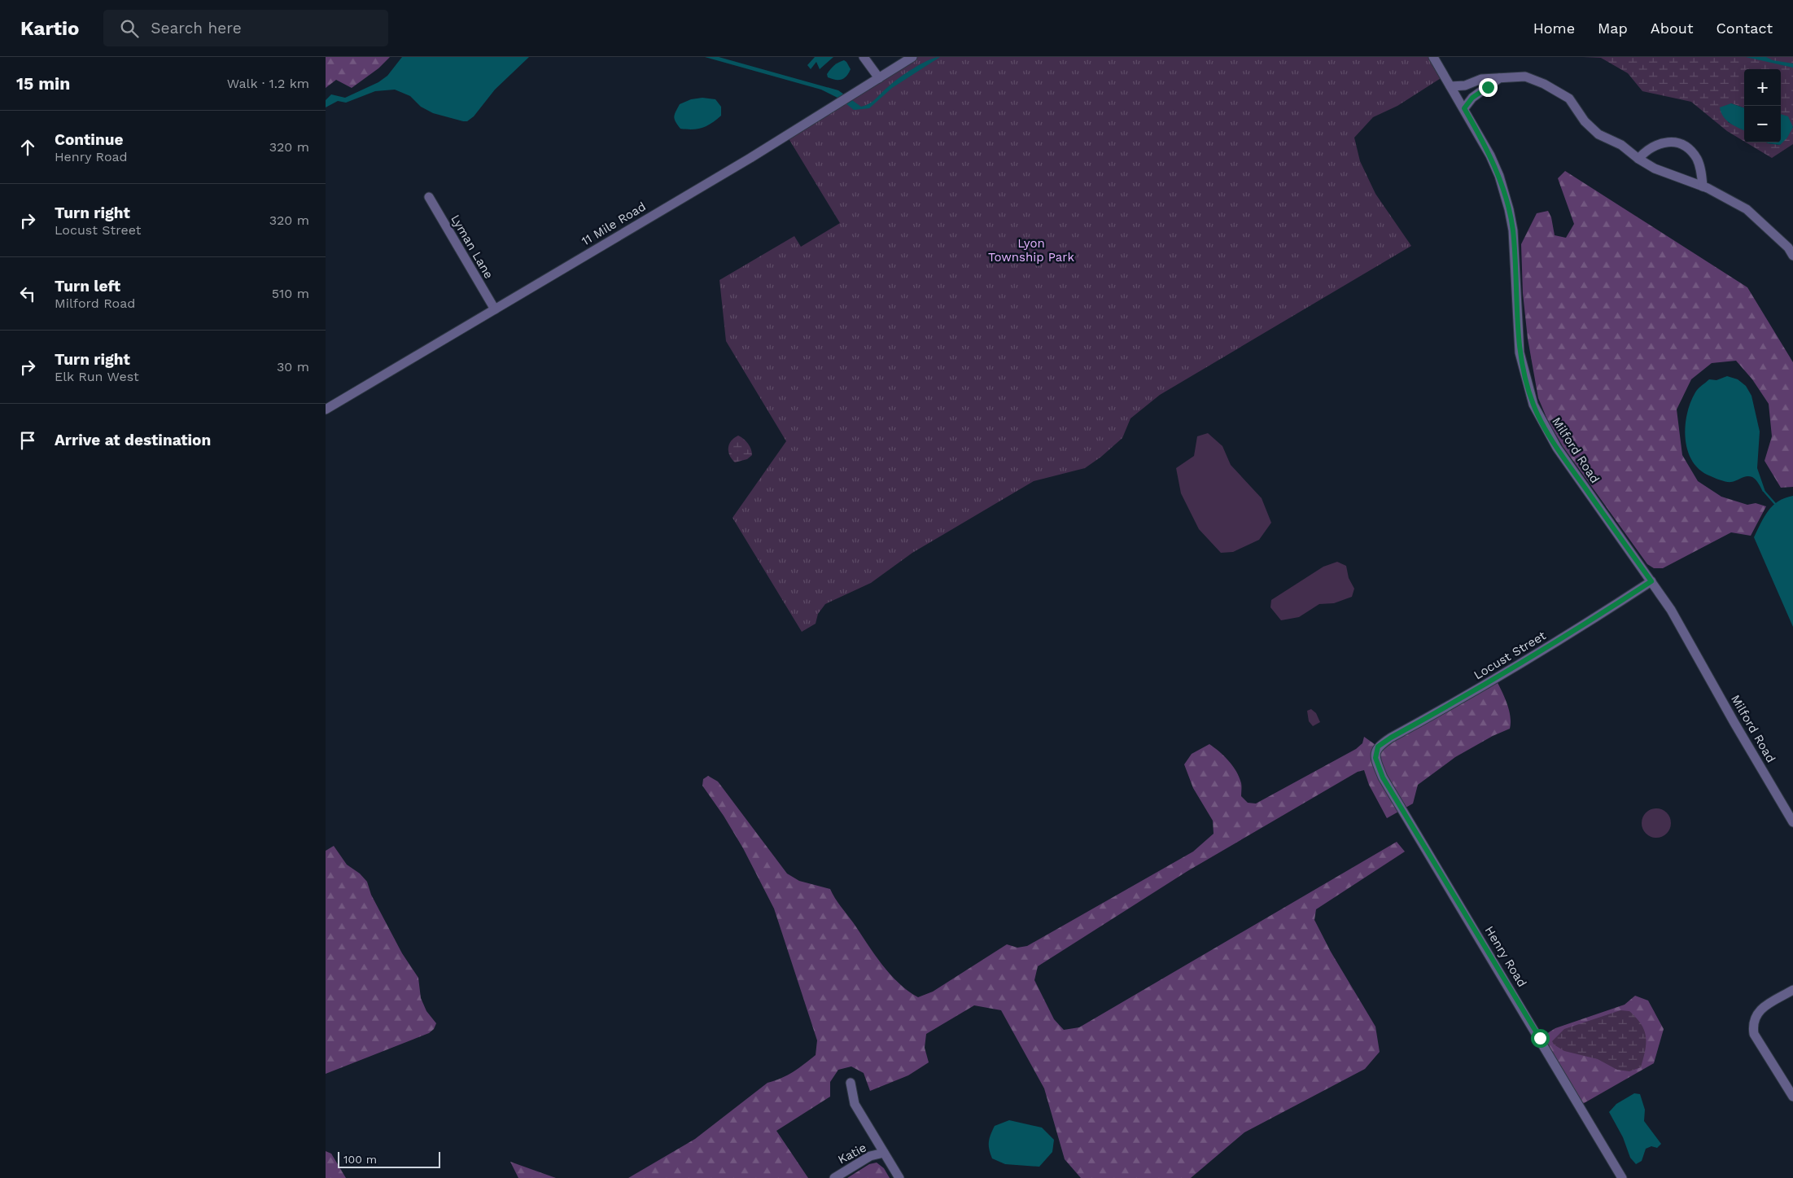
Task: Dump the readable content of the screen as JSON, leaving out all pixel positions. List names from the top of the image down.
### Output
{
  "streets": {
    "street": [
      "11 Mile Road",
      "Lyman Lane",
      "Milford Road",
      "Locust Street",
      "Henry Road",
      "Katie"
    ]
  },
  "crossings": [
    ["11 Mile Road", "Lyman Lane"],
    ["Milford Road", "Locust Street"],
    ["Locust Street", "Henry Road"]
  ],
  "parks": ["Lyon Township Park"],
  "scale_bar": "100 m",
  "page": {
    "header": "Kartio",
    "search": "Search here",
    "nav": [
      "Home",
      "Map",
      "About",
      "Contact"
    ],
    "heading": ["15 min", "Walk · 1.2 km"],
    "map_buttons": ["+", "−"],
    "list": [
      ["Continue", "Henry Road", "320 m"],
      ["Turn right", "Locust Street", "320 m"],
      ["Turn left", "Milford Road", "510 m"],
      ["Turn right", "Elk Run West", "30 m"],
      "Arrive at destination"
    ],
    "scale": "100 m"
  }
}
